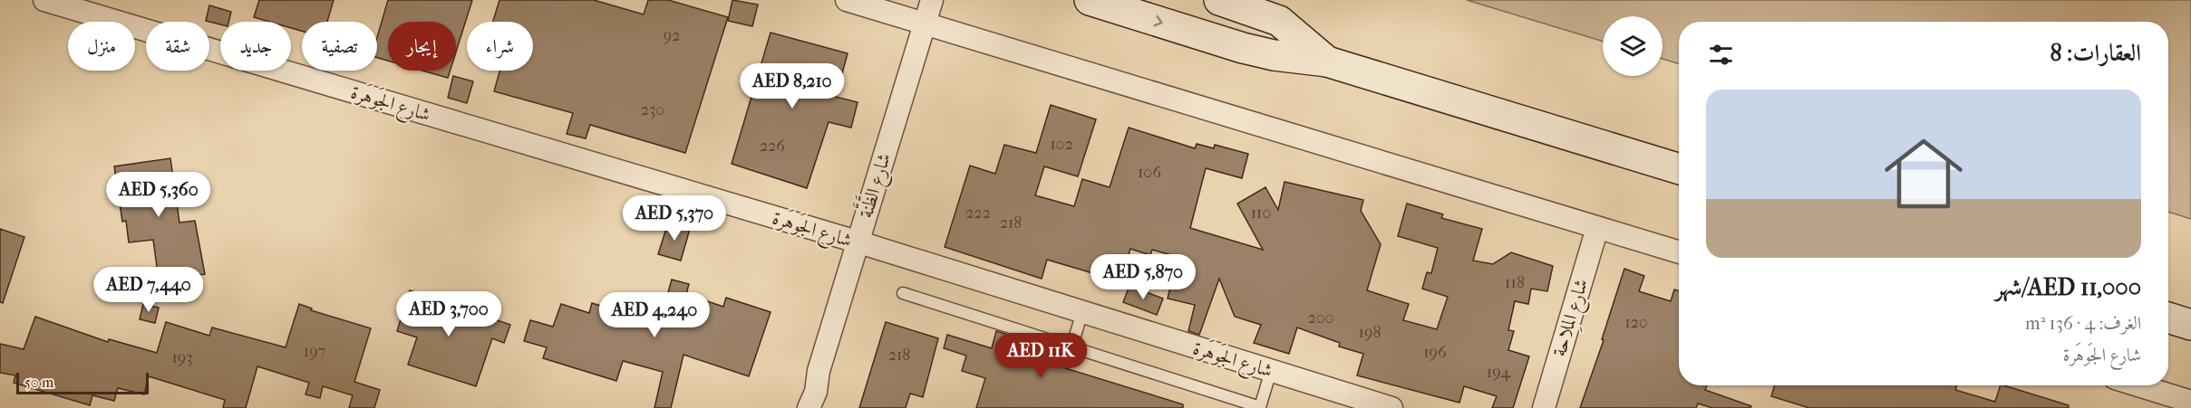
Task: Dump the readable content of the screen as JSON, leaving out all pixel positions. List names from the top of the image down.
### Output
{
  "streets": {
    "street": ["شارع الجَوهَرة", "شارع الظَّنَّة", "شارع المِلاحة"]
  },
  "crossings": [
    ["شارع الجَوهَرة", "شارع الظَّنَّة"]
  ],
  "house_numbers": [
    "92",
    "230",
    "102",
    "226",
    "106",
    "222",
    "110",
    "218",
    "118",
    "200",
    "120",
    "198",
    "197",
    "196",
    "218",
    "193",
    "194"
  ],
  "scale_bar": "50 m",
  "page": {
    "chip": [
      "شراء",
      "إيجار",
      "تصفية",
      "جديد",
      "شقة",
      "منزل"
    ],
    "heading": "العقارات: 8",
    "price": [
      "AED 8,210",
      "AED 5,360",
      "AED 5,370",
      "AED 5,870",
      "AED 7,440",
      "AED 3,700",
      "AED 4,240",
      "AED 11K"
    ],
    "list": [
      {
        "name": "AED 11,000/شهر",
        "note": "الغرف: 4 · 136 m² · شارع الجَوهَرة"
      }
    ],
    "scale": "50 m"
  }
}
